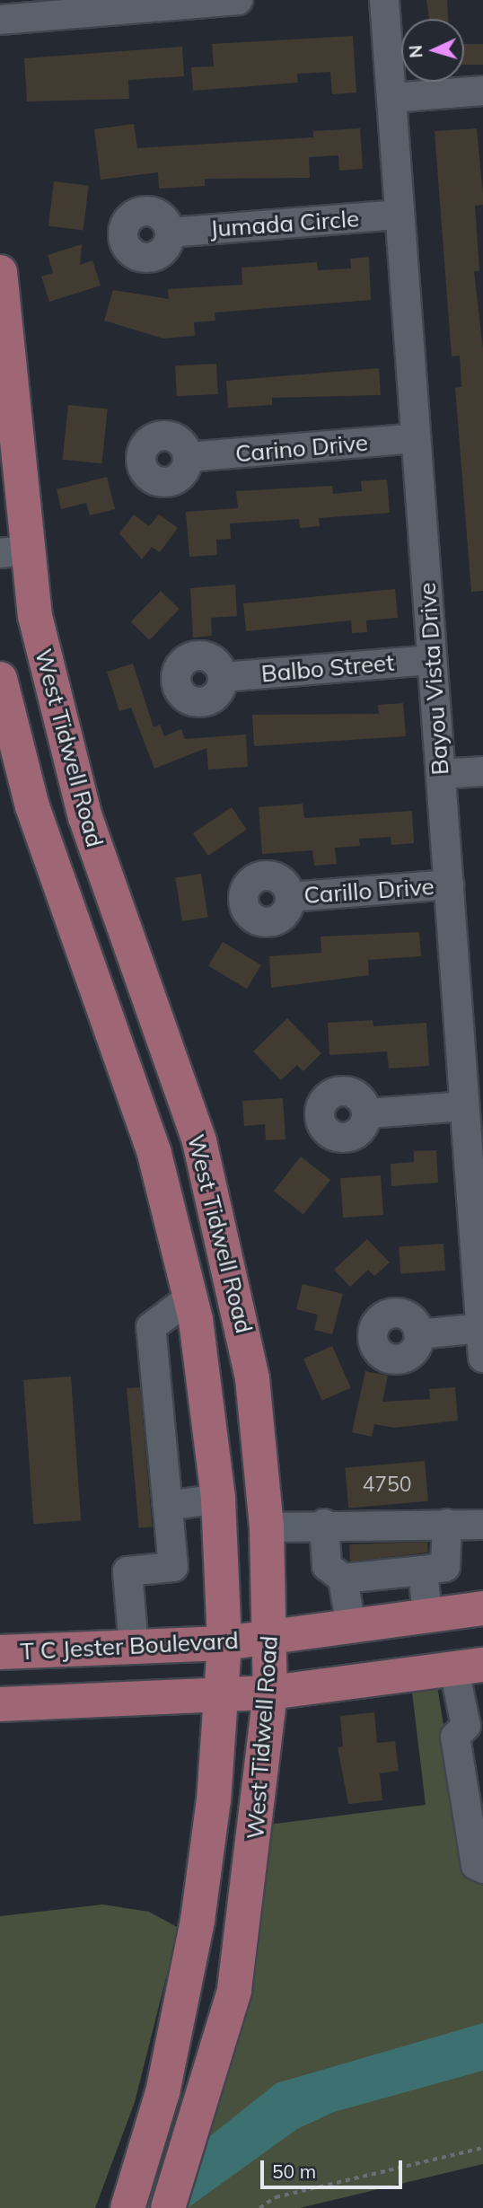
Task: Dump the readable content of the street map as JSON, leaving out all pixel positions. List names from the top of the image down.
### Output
{
  "streets": {
    "main road": ["West Tidwell Road", "T C Jester Boulevard"],
    "street": [
      "Jumada Circle",
      "Carino Drive",
      "Balbo Street",
      "Bayou Vista Drive",
      "Carillo Drive"
    ]
  },
  "crossings": [
    ["Jumada Circle", "Bayou Vista Drive"],
    ["Carino Drive", "Bayou Vista Drive"],
    ["Balbo Street", "Bayou Vista Drive"],
    ["Bayou Vista Drive", "Carillo Drive"],
    ["West Tidwell Road", "T C Jester Boulevard"]
  ],
  "house_numbers": ["4750"],
  "scale_bar": "50 m",
  "north": "left"
}
